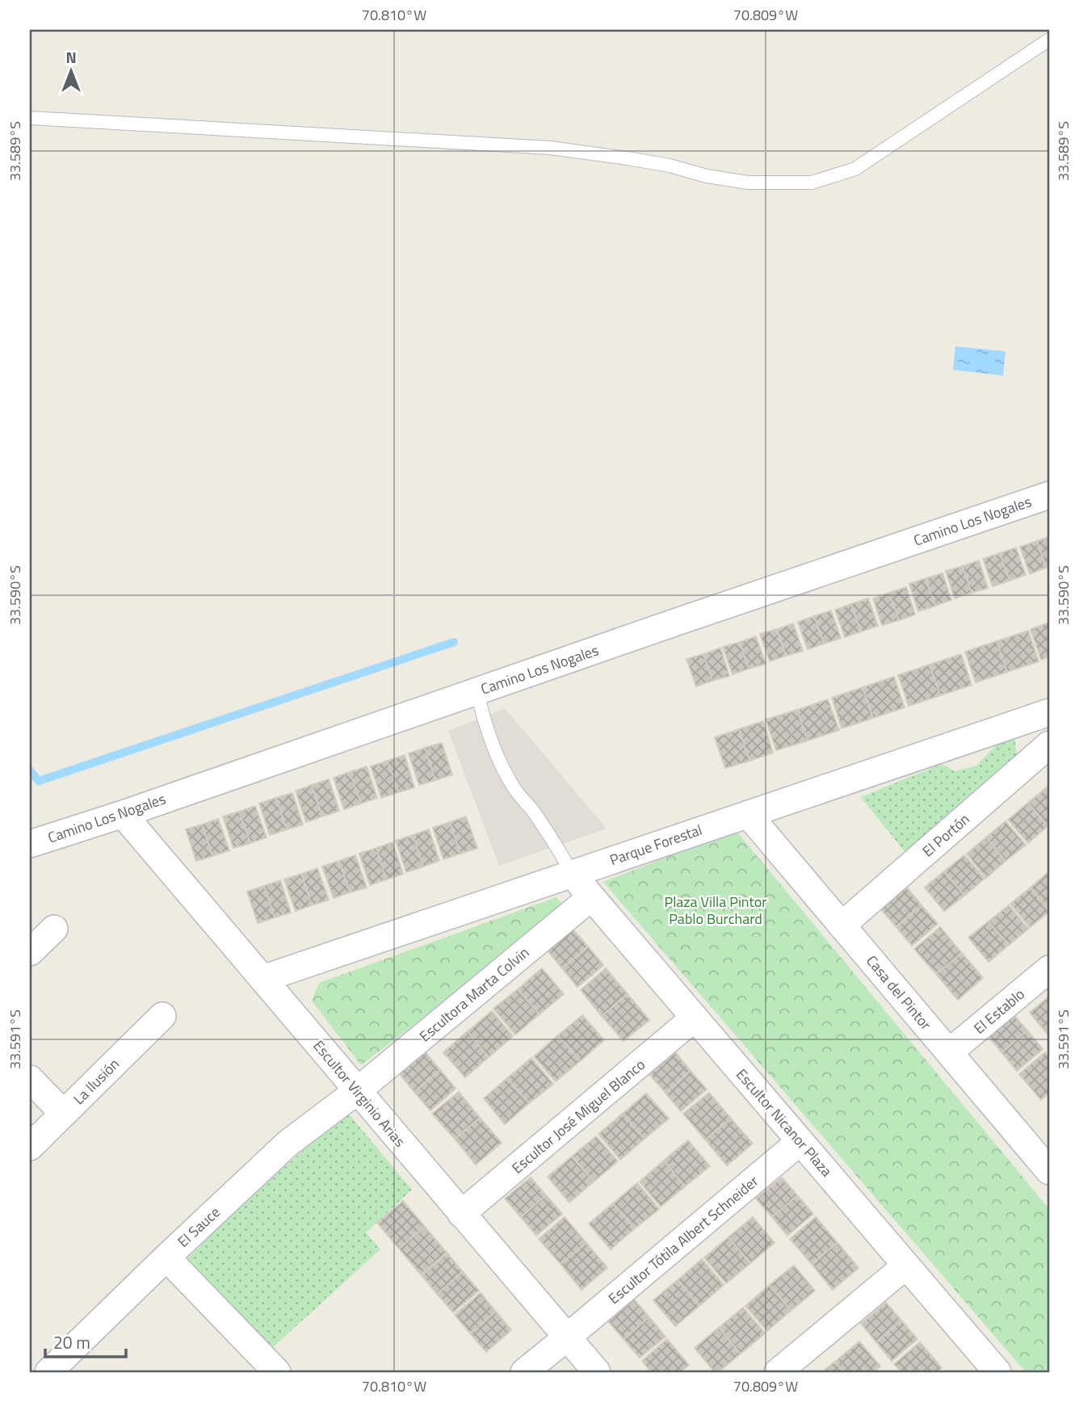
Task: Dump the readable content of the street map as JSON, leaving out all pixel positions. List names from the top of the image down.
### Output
{
  "streets": {
    "street": [
      "Camino Los Nogales",
      "El Portón",
      "Parque Forestal",
      "Casa del Pintor",
      "Escultora Marta Colvin",
      "El Establo",
      "La Ilusión",
      "Escultor Virginio Arias",
      "Escultor José Miguel Blanco",
      "Escultor Nicanor Plaza",
      "El Sauce",
      "Escultor Tótila Albert Schneider"
    ]
  },
  "crossings": [
    ["Camino Los Nogales", "Escultor Virginio Arias"],
    ["El Portón", "Casa del Pintor"],
    ["Parque Forestal", "Casa del Pintor"],
    ["Parque Forestal", "Escultor Virginio Arias"],
    ["Parque Forestal", "Escultor Nicanor Plaza"],
    ["Casa del Pintor", "El Establo"],
    ["Escultora Marta Colvin", "Escultor Virginio Arias"],
    ["Escultora Marta Colvin", "Escultor Nicanor Plaza"],
    ["Escultora Marta Colvin", "El Sauce"],
    ["Escultor Virginio Arias", "Escultor José Miguel Blanco"],
    ["Escultor Virginio Arias", "El Sauce"],
    ["Escultor Virginio Arias", "Escultor Tótila Albert Schneider"],
    ["Escultor José Miguel Blanco", "Escultor Nicanor Plaza"],
    ["Escultor Nicanor Plaza", "Escultor Tótila Albert Schneider"]
  ],
  "parks": ["Plaza Villa Pintor Pablo Burchard"],
  "scale_bar": "20 m",
  "north": "top",
  "coordinates": [
    "70.810°W",
    "70.809°W",
    "33.589°S",
    "33.590°S",
    "33.591°S"
  ]
}
